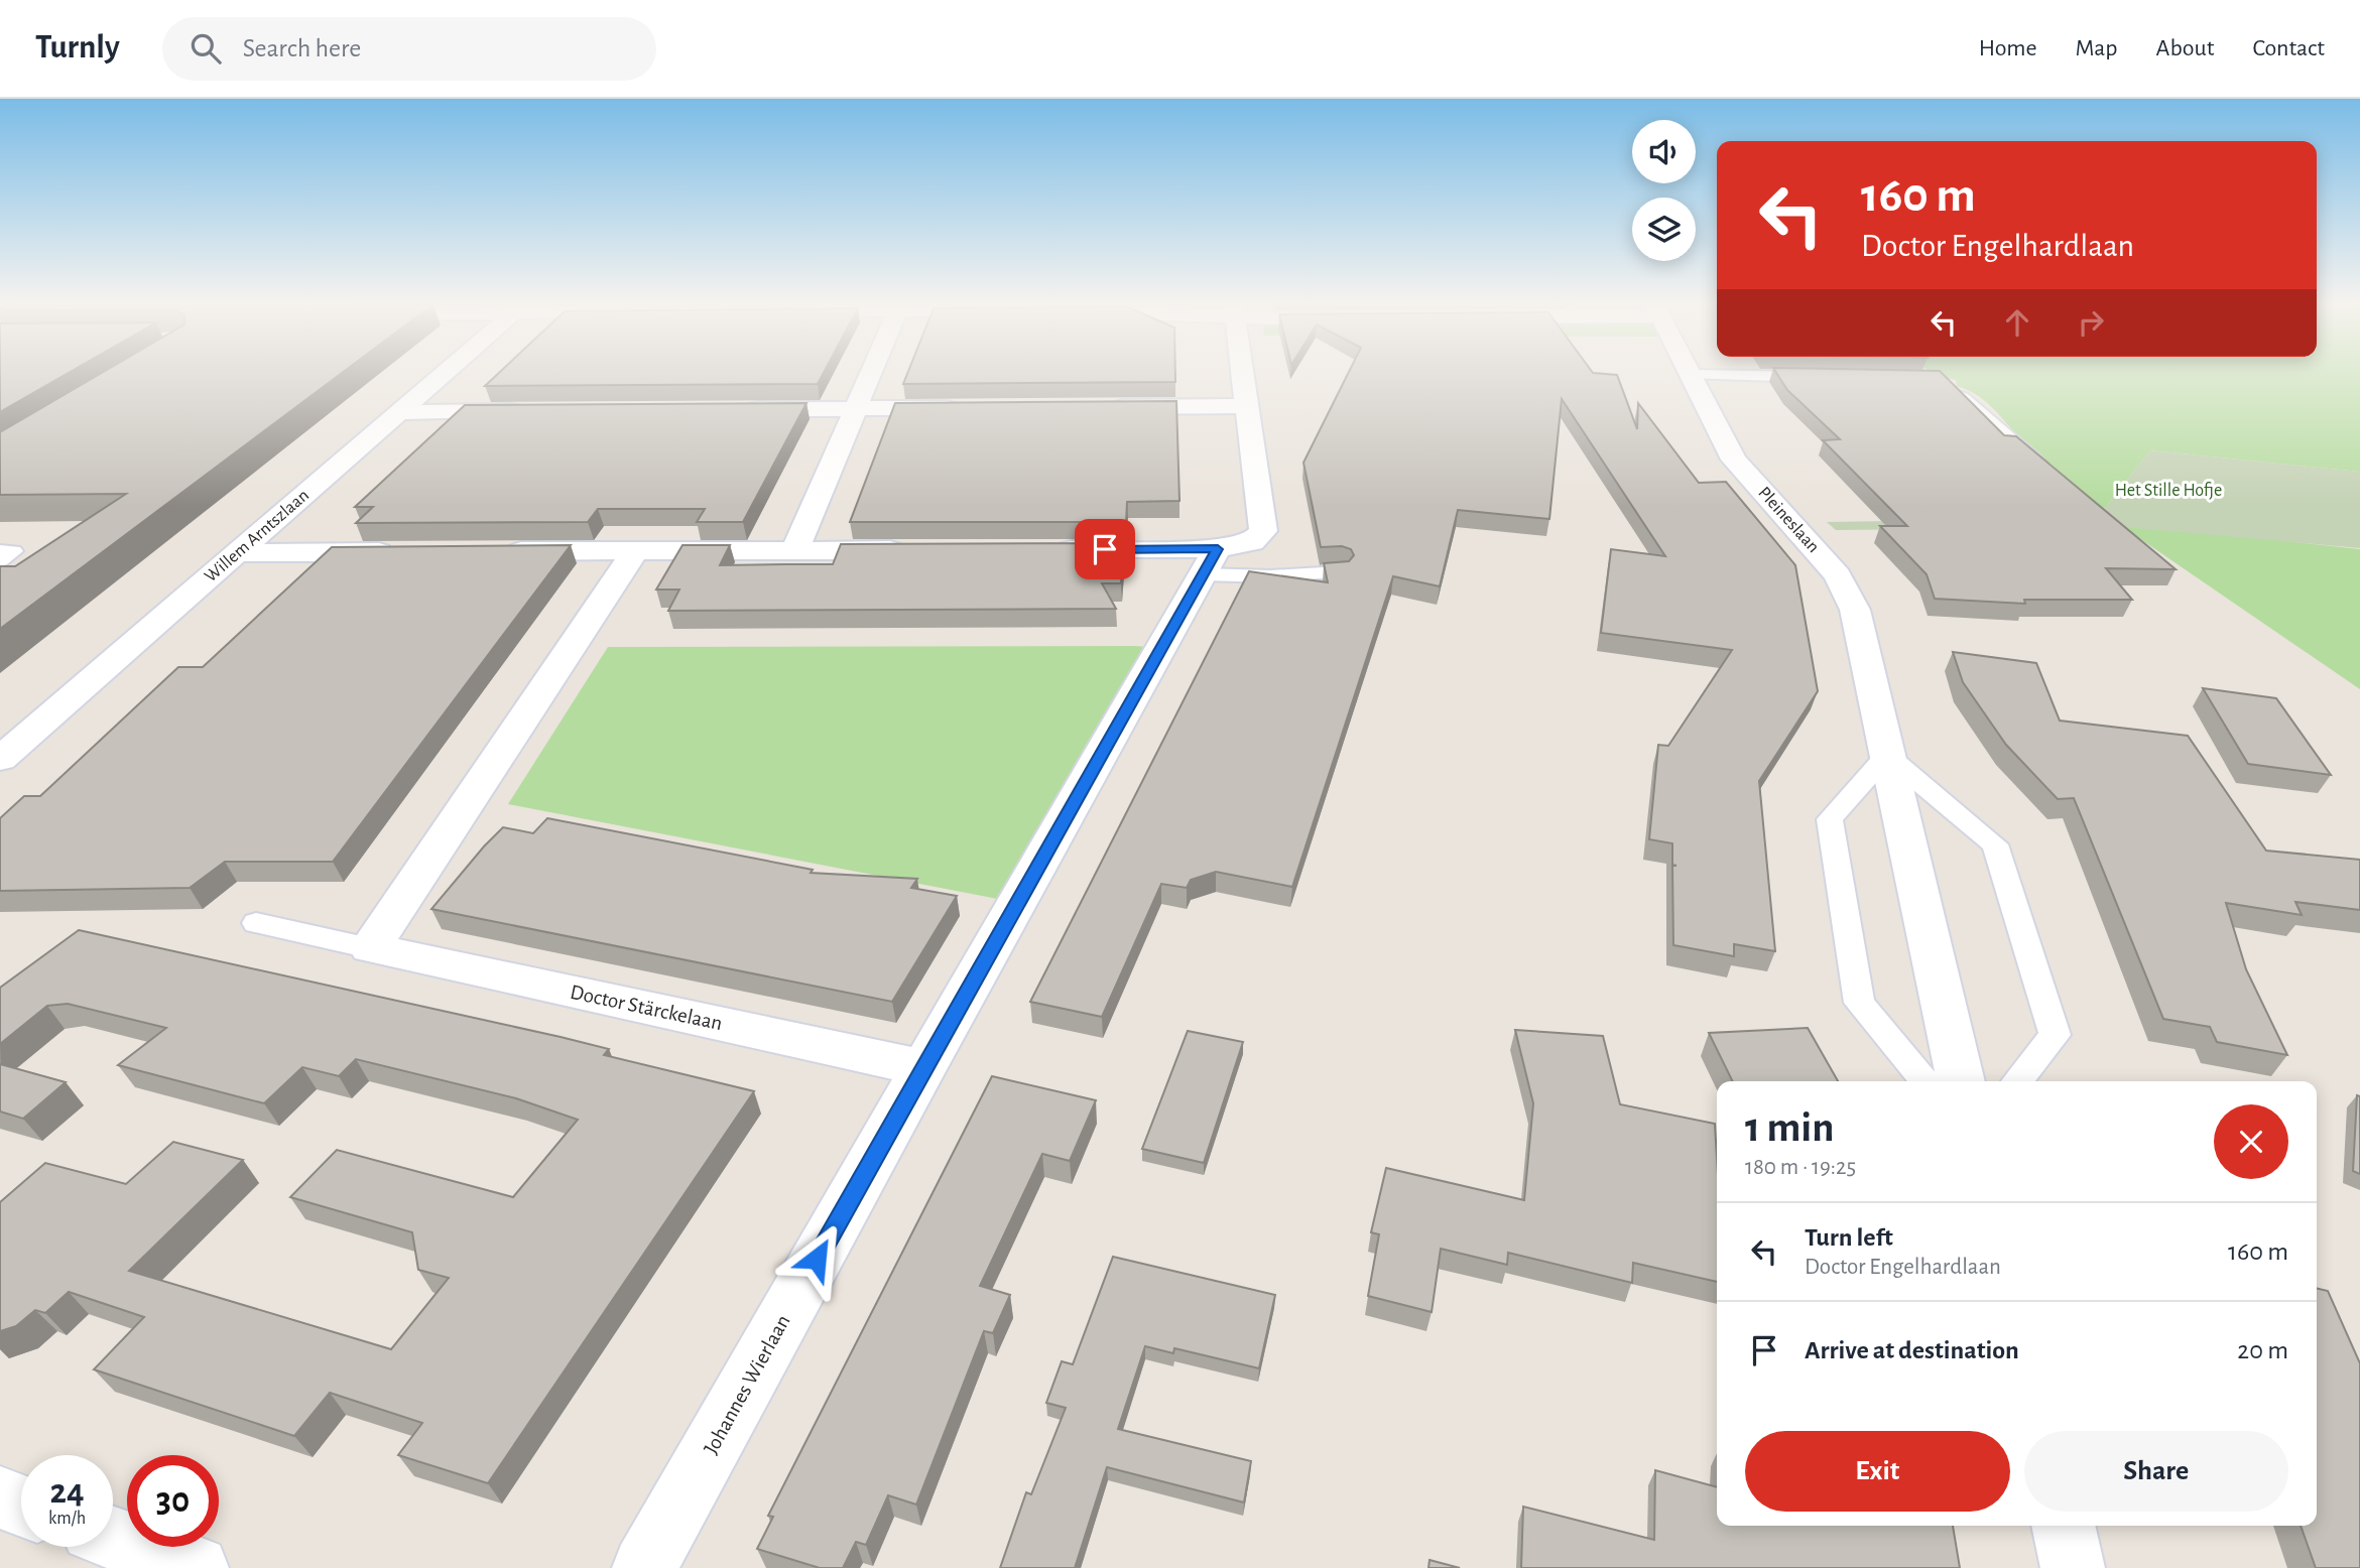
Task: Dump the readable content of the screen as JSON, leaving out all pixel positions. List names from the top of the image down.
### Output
{
  "streets": {
    "street": [
      "Pleineslaan",
      "Willem Arntszlaan",
      "Doctor Stärckelaan",
      "Johannes Wierlaan"
    ]
  },
  "crossings": [
    ["Doctor Stärckelaan", "Johannes Wierlaan"]
  ],
  "parks": ["Het Stille Hofje"],
  "page": {
    "header": "Turnly",
    "search": "Search here",
    "nav": [
      "Home",
      "Map",
      "About",
      "Contact"
    ],
    "turn": ["160 m", "Doctor Engelhardlaan"],
    "heading": ["1 min", "180 m · 19:25"],
    "list": [
      {
        "name": "Turn left",
        "note": "Doctor Engelhardlaan",
        "value": "160 m"
      },
      {
        "name": "Arrive at destination",
        "value": "20 m"
      }
    ],
    "buttons": ["Exit", "Share"],
    "speed": "24 km/h",
    "limit": "30"
  }
}
